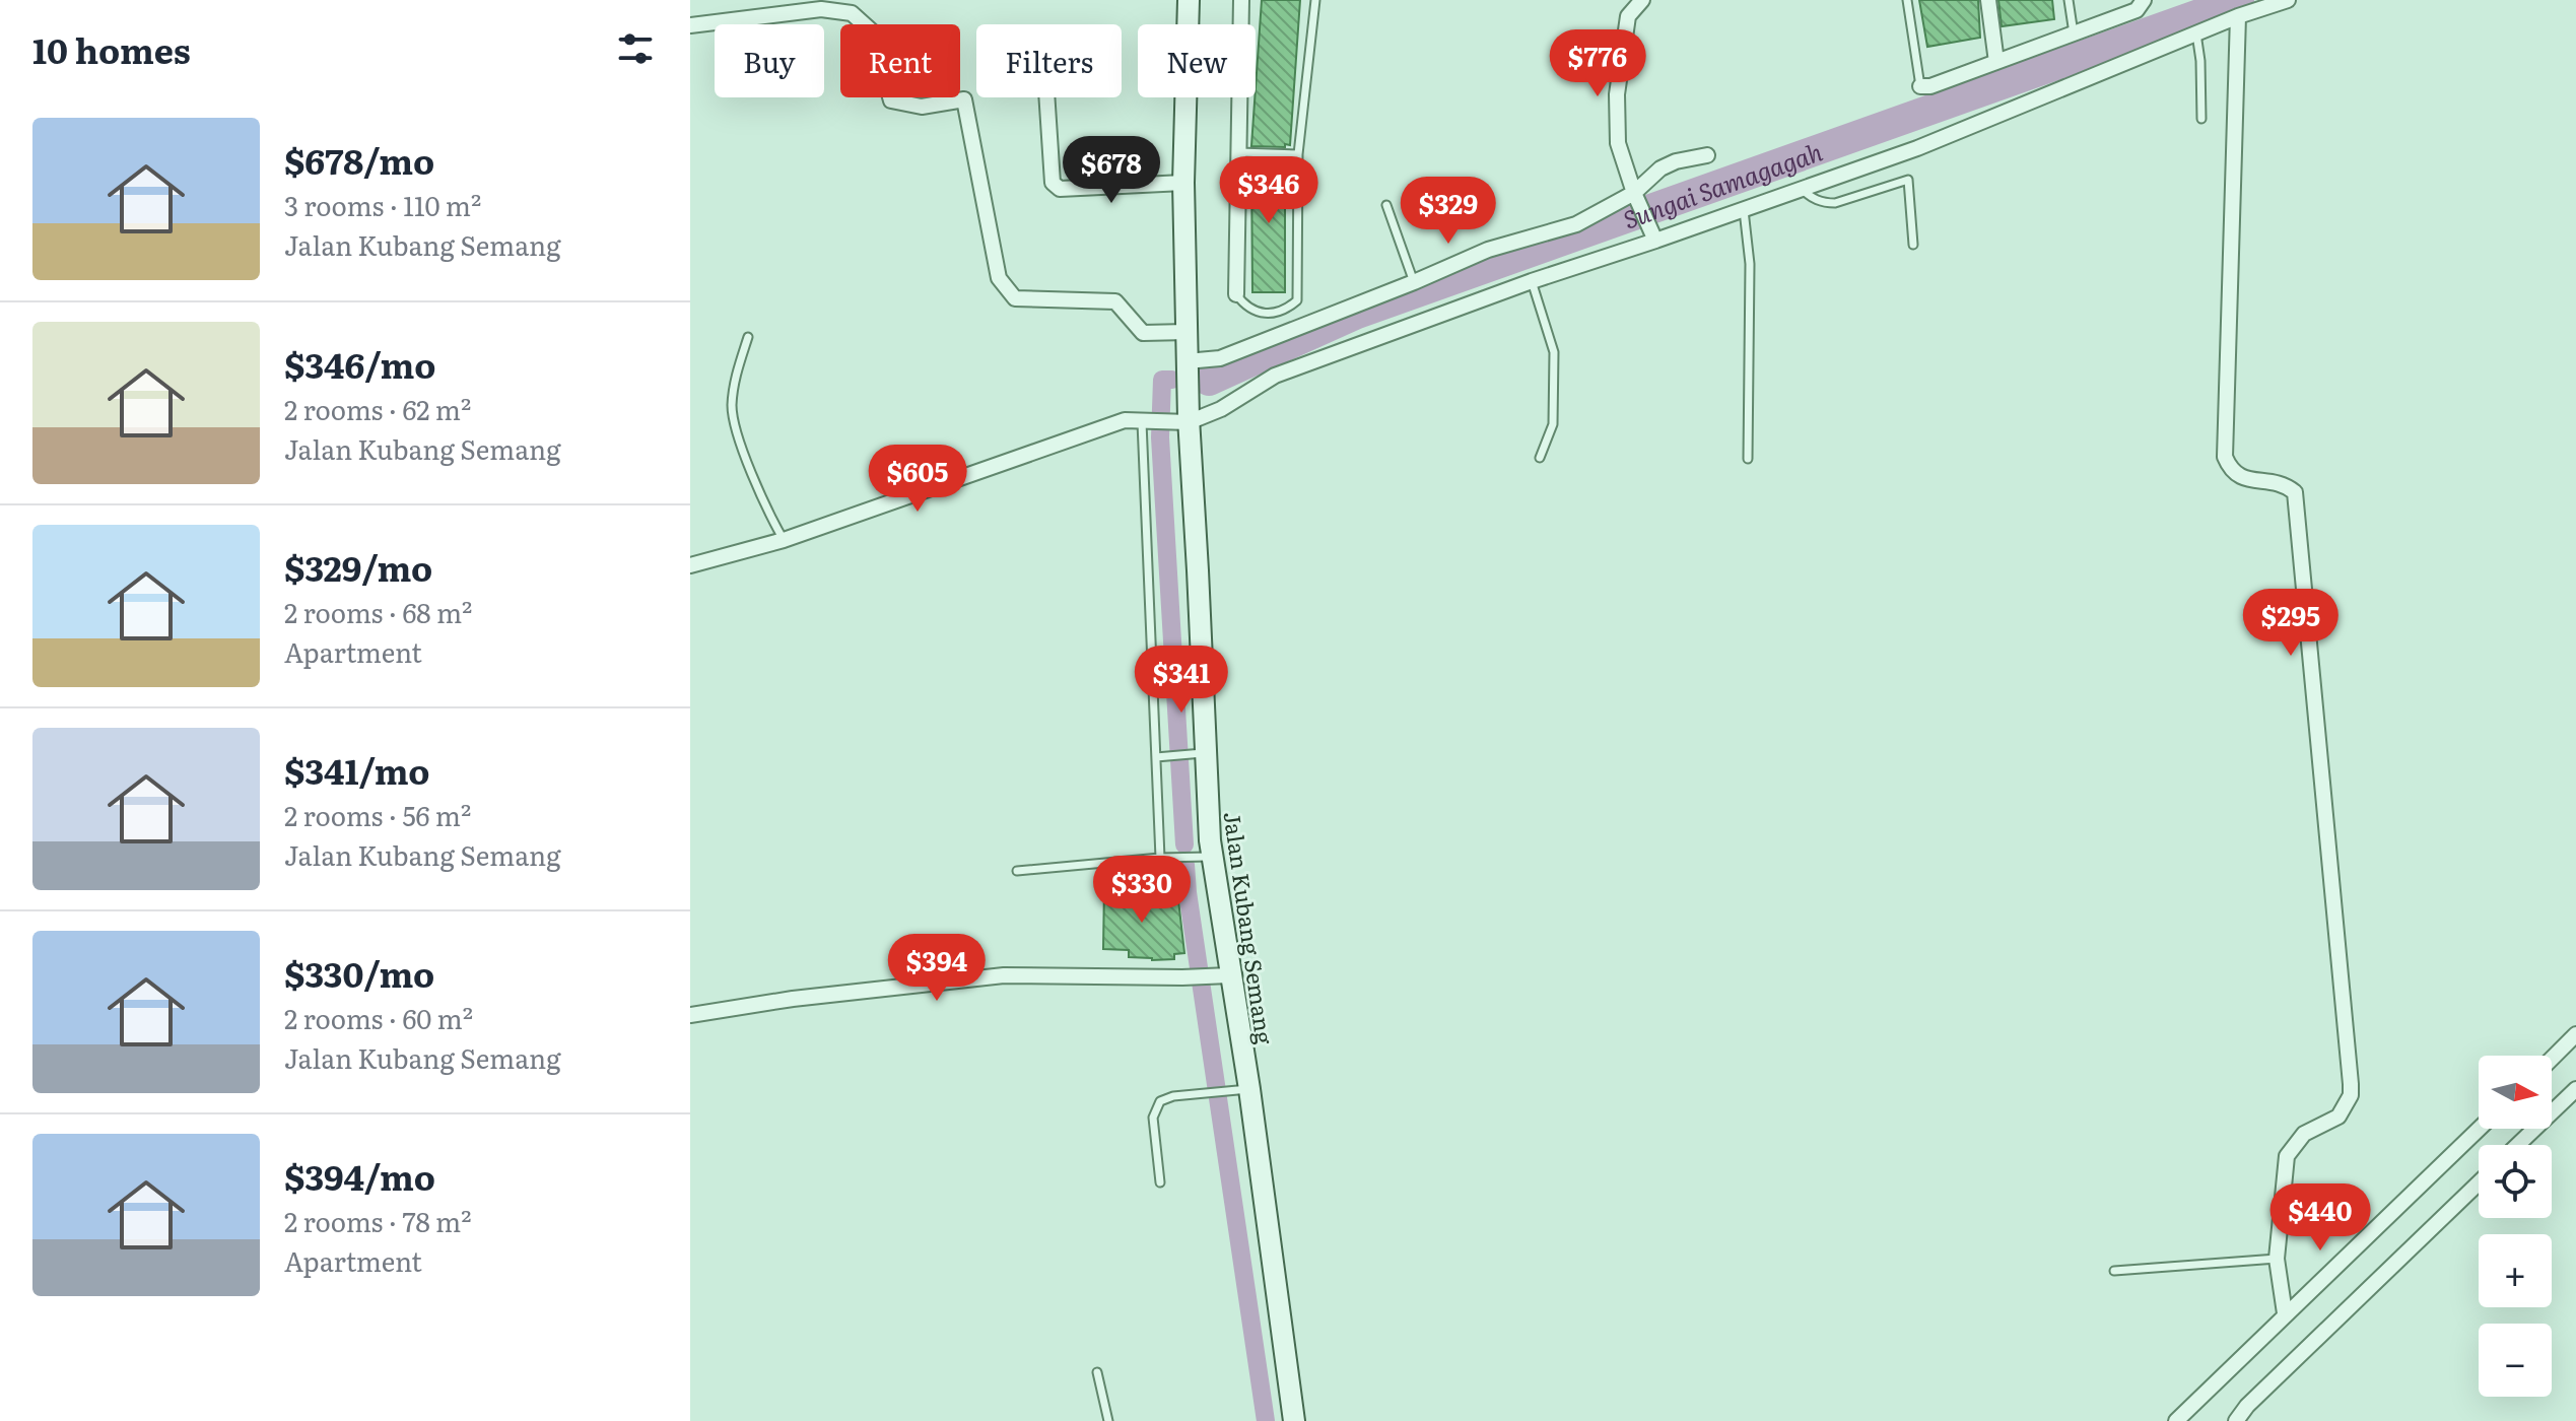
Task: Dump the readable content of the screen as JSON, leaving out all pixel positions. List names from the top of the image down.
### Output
{
  "streets": {
    "main road": ["Jalan Kubang Semang"]
  },
  "water": ["Sungai Samagagah"],
  "north": "right",
  "page": {
    "heading": "10 homes",
    "chip": [
      "Buy",
      "Rent",
      "Filters",
      "New"
    ],
    "price": [
      "$776",
      "$678",
      "$346",
      "$329",
      "$605",
      "$295",
      "$341",
      "$330",
      "$394",
      "$440"
    ],
    "list": [
      {
        "name": "$678/mo",
        "note": "3 rooms · 110 m² · Jalan Kubang Semang"
      },
      {
        "name": "$346/mo",
        "note": "2 rooms · 62 m² · Jalan Kubang Semang"
      },
      {
        "name": "$329/mo",
        "note": "2 rooms · 68 m² · Apartment"
      },
      {
        "name": "$341/mo",
        "note": "2 rooms · 56 m² · Jalan Kubang Semang"
      },
      {
        "name": "$330/mo",
        "note": "2 rooms · 60 m² · Jalan Kubang Semang"
      },
      {
        "name": "$394/mo",
        "note": "2 rooms · 78 m² · Apartment"
      }
    ],
    "map_buttons": ["+", "−"]
  }
}
